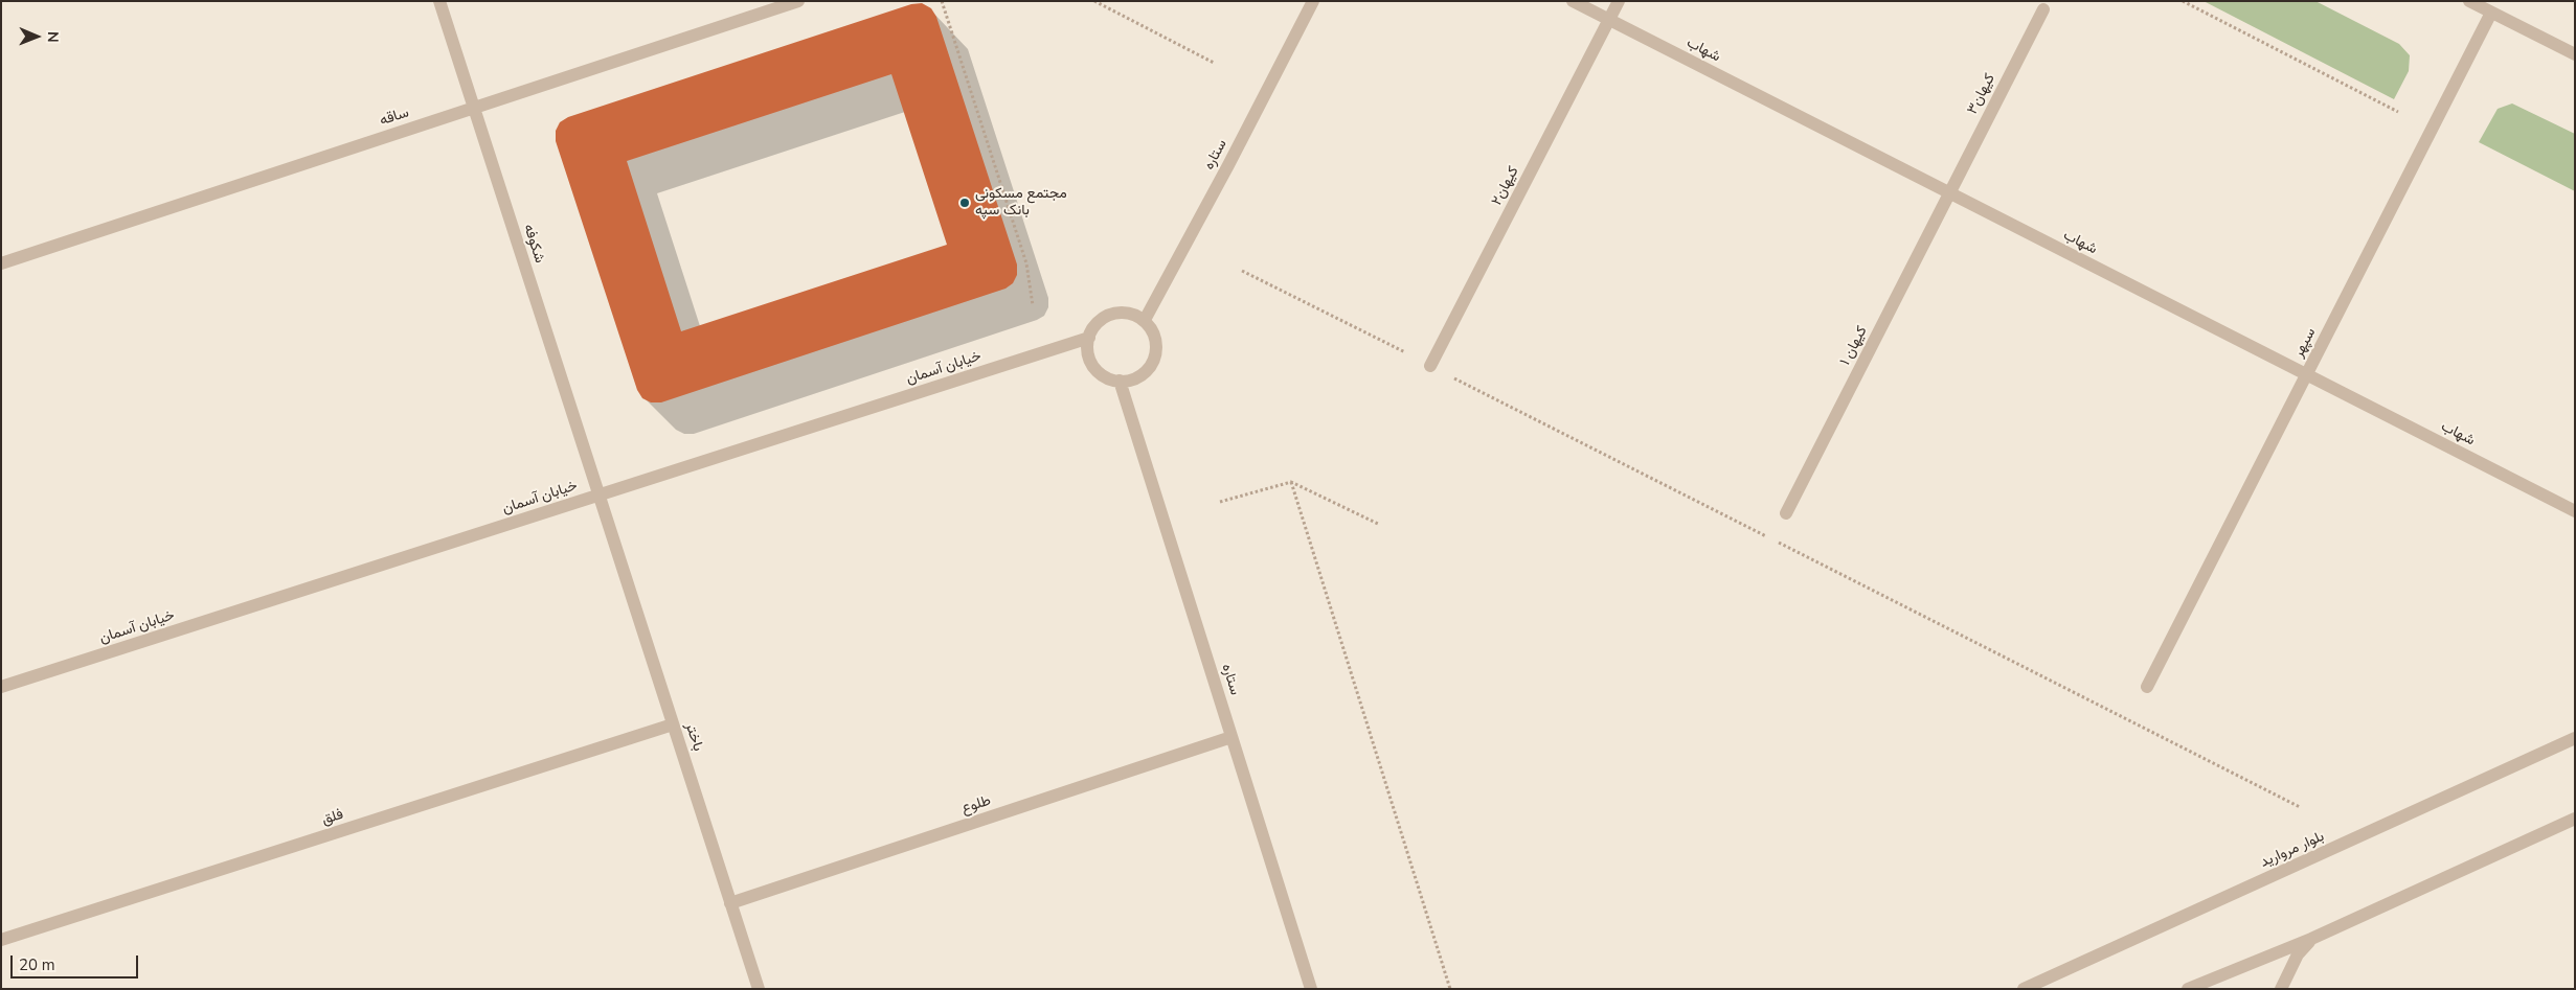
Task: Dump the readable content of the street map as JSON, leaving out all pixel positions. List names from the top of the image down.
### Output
{
  "streets": {
    "street": [
      "شهاب",
      "کیهان۳",
      "ساقه",
      "ستاره",
      "کیهان۲",
      "شکوفه",
      "سپهر",
      "کیهان ۱",
      "خیابان آسمان",
      "باختر",
      "طلوع",
      "فلق",
      "بلوار مروارید"
    ]
  },
  "crossings": [
    ["شهاب", "کیهان۳"],
    ["شهاب", "کیهان۲"],
    ["شهاب", "سپهر"],
    ["شهاب", "کیهان ۱"],
    ["کیهان۳", "کیهان ۱"],
    ["ساقه", "شکوفه"],
    ["ستاره", "خیابان آسمان"],
    ["ستاره", "طلوع"],
    ["شکوفه", "خیابان آسمان"],
    ["شکوفه", "باختر"],
    ["خیابان آسمان", "باختر"],
    ["باختر", "طلوع"],
    ["باختر", "فلق"]
  ],
  "places": ["مجتمع مسکونی بانک سپه"],
  "scale_bar": "20 m",
  "north": "right"
}
